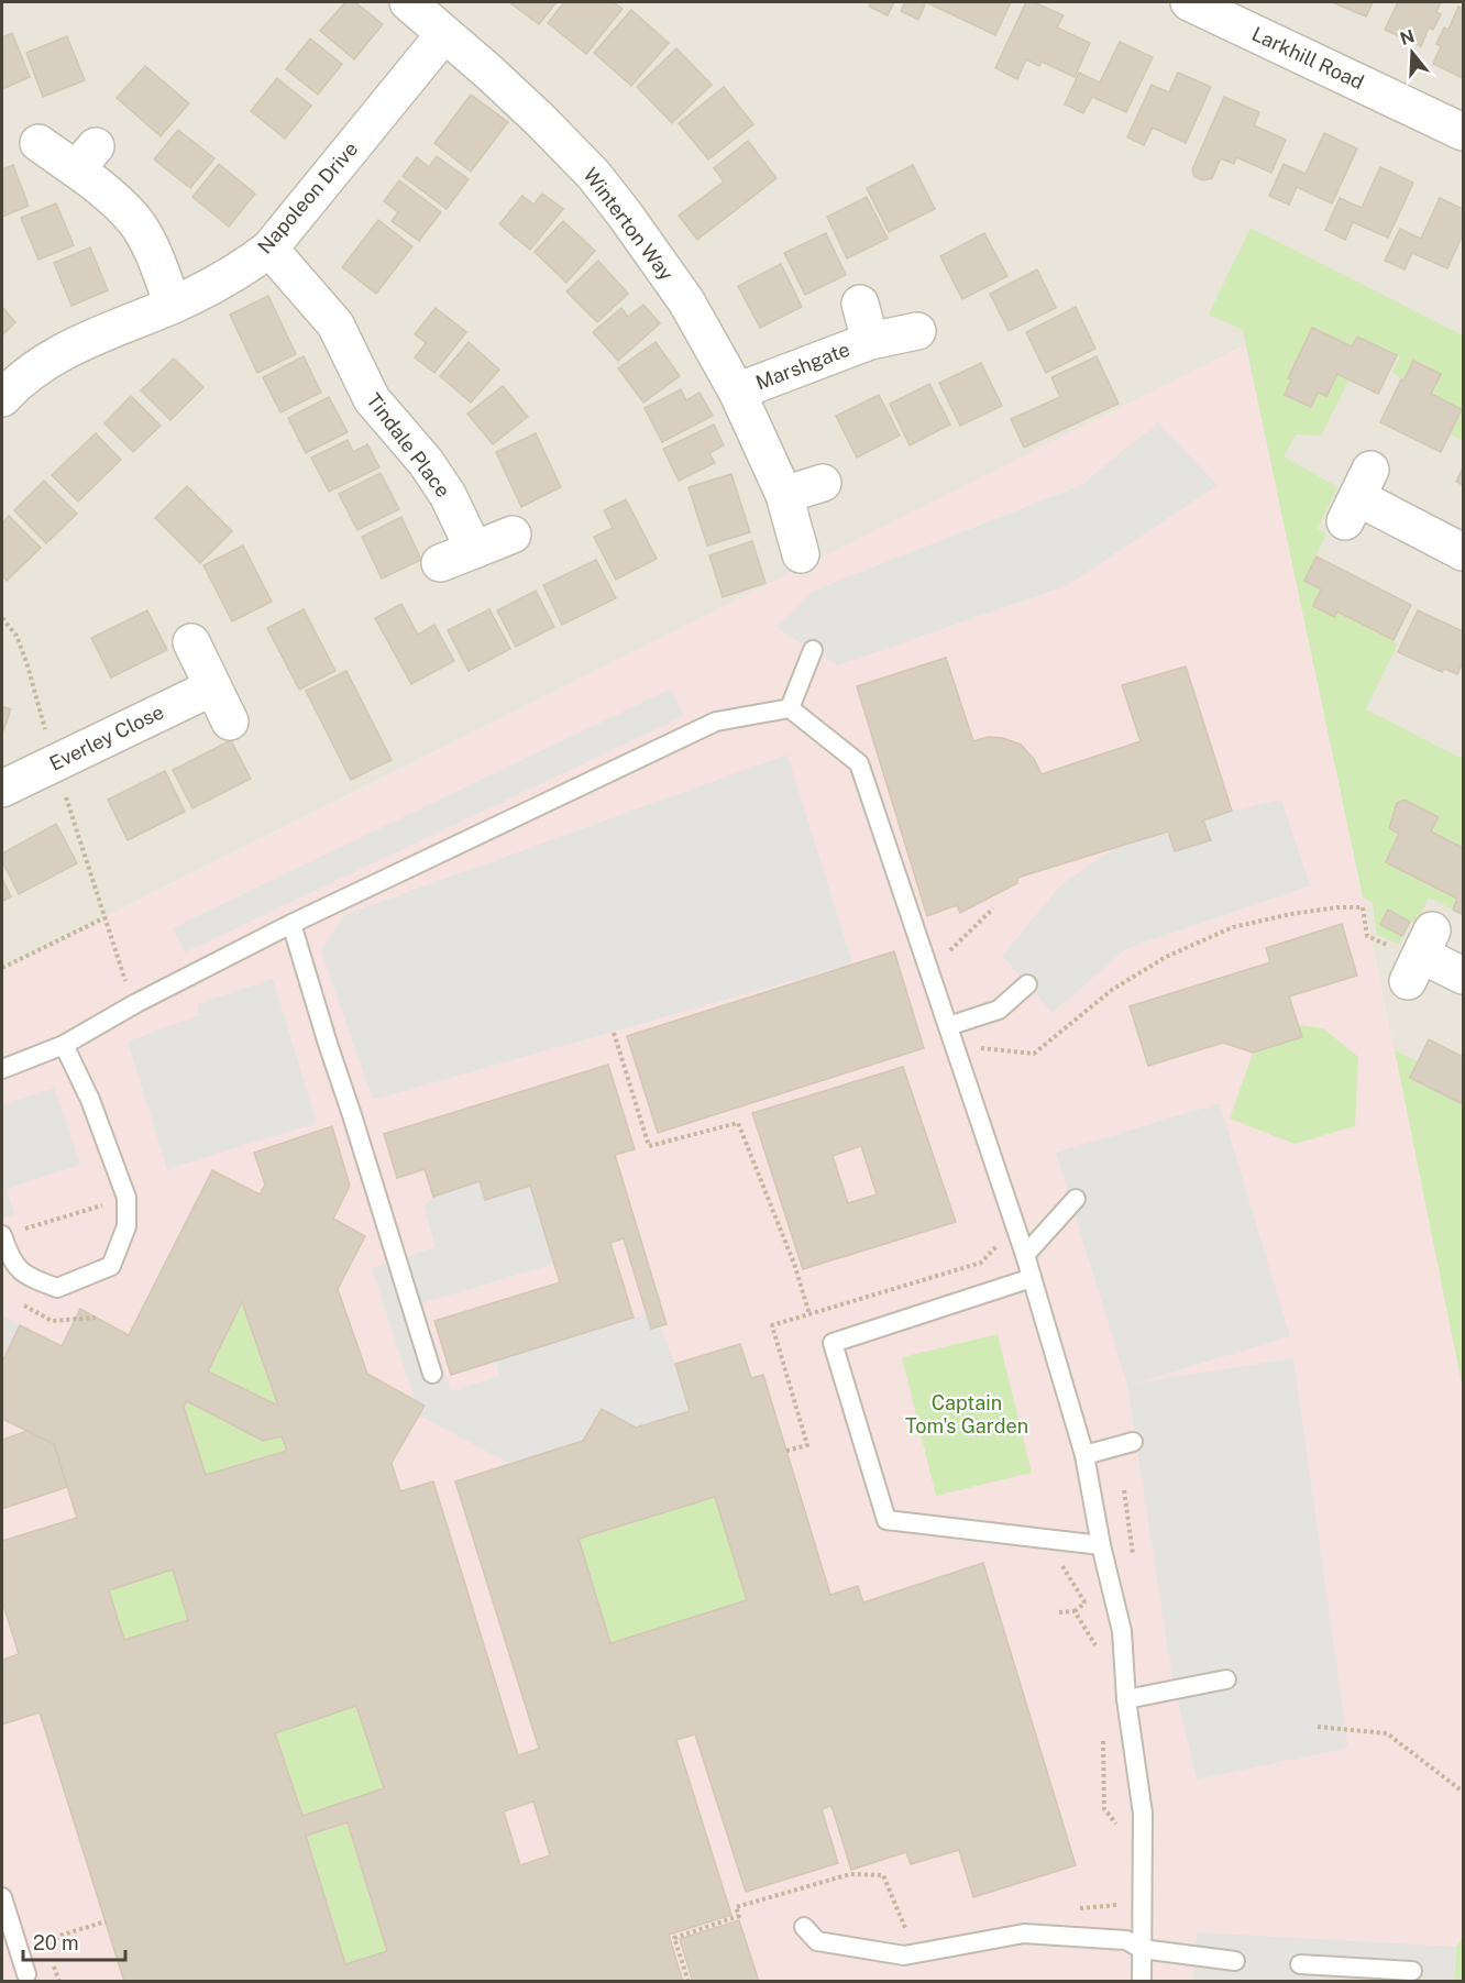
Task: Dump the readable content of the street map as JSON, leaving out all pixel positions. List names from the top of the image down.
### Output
{
  "streets": {
    "street": [
      "Larkhill Road",
      "Napoleon Drive",
      "Winterton Way",
      "Marshgate",
      "Tindale Place",
      "Everley Close"
    ]
  },
  "crossings": [
    ["Napoleon Drive", "Winterton Way"],
    ["Napoleon Drive", "Tindale Place"],
    ["Winterton Way", "Marshgate"]
  ],
  "parks": ["Captain Tom's Garden"],
  "scale_bar": "20 m",
  "north": "top"
}
